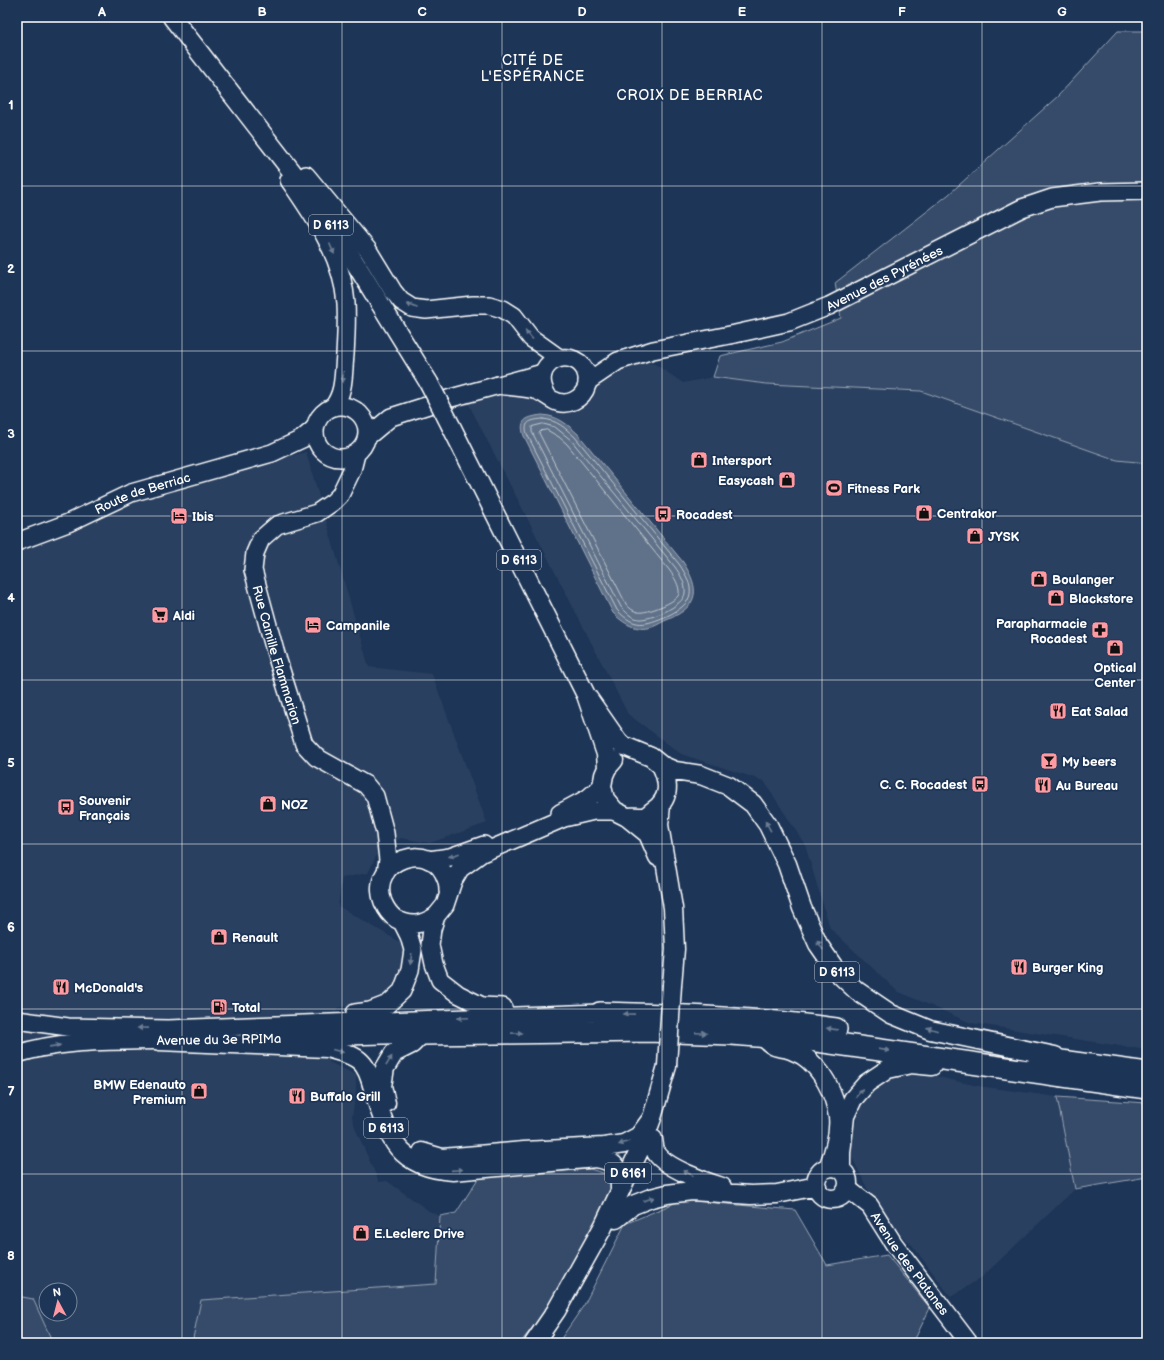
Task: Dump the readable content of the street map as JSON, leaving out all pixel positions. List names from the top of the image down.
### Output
{
  "streets": {
    "highway": ["D 6113"],
    "main road": [
      "Avenue des Pyrénées",
      "Route de Berriac",
      "Rue Camille Flammarion",
      "Avenue du 3e RPIMa",
      "D 6161",
      "Avenue des Platanes"
    ]
  },
  "crossings": [
    ["D 6113", "Avenue du 3e RPIMa"],
    ["D 6113", "D 6161"],
    ["D 6113", "Avenue des Platanes"],
    ["Route de Berriac", "Rue Camille Flammarion"]
  ],
  "districts": ["CITÉ DE L'ESPÉRANCE", "CROIX DE BERRIAC"],
  "places": {
    "shop": [
      "Intersport",
      "Easycash",
      "Centrakor",
      "JYSK",
      "Boulanger",
      "Blackstore",
      "Optical Center",
      "NOZ",
      "Renault",
      "BMW Edenauto Premium",
      "E.Leclerc Drive"
    ],
    "sports": ["Fitness Park"],
    "bus stop": ["Rocadest", "C. C. Rocadest", "Souvenir Français"],
    "hotel": ["Ibis", "Campanile"],
    "supermarket": ["Aldi"],
    "pharmacy": ["Parapharmacie Rocadest"],
    "restaurant": [
      "Eat Salad",
      "Au Bureau",
      "Burger King",
      "McDonald's",
      "Buffalo Grill"
    ],
    "bar": ["My beers"],
    "fuel station": ["Total"]
  },
  "north": "top",
  "grid": {
    "columns": [
      "A",
      "B",
      "C",
      "D",
      "E",
      "F",
      "G"
    ],
    "rows": [
      "1",
      "2",
      "3",
      "4",
      "5",
      "6",
      "7",
      "8"
    ]
  }
}
